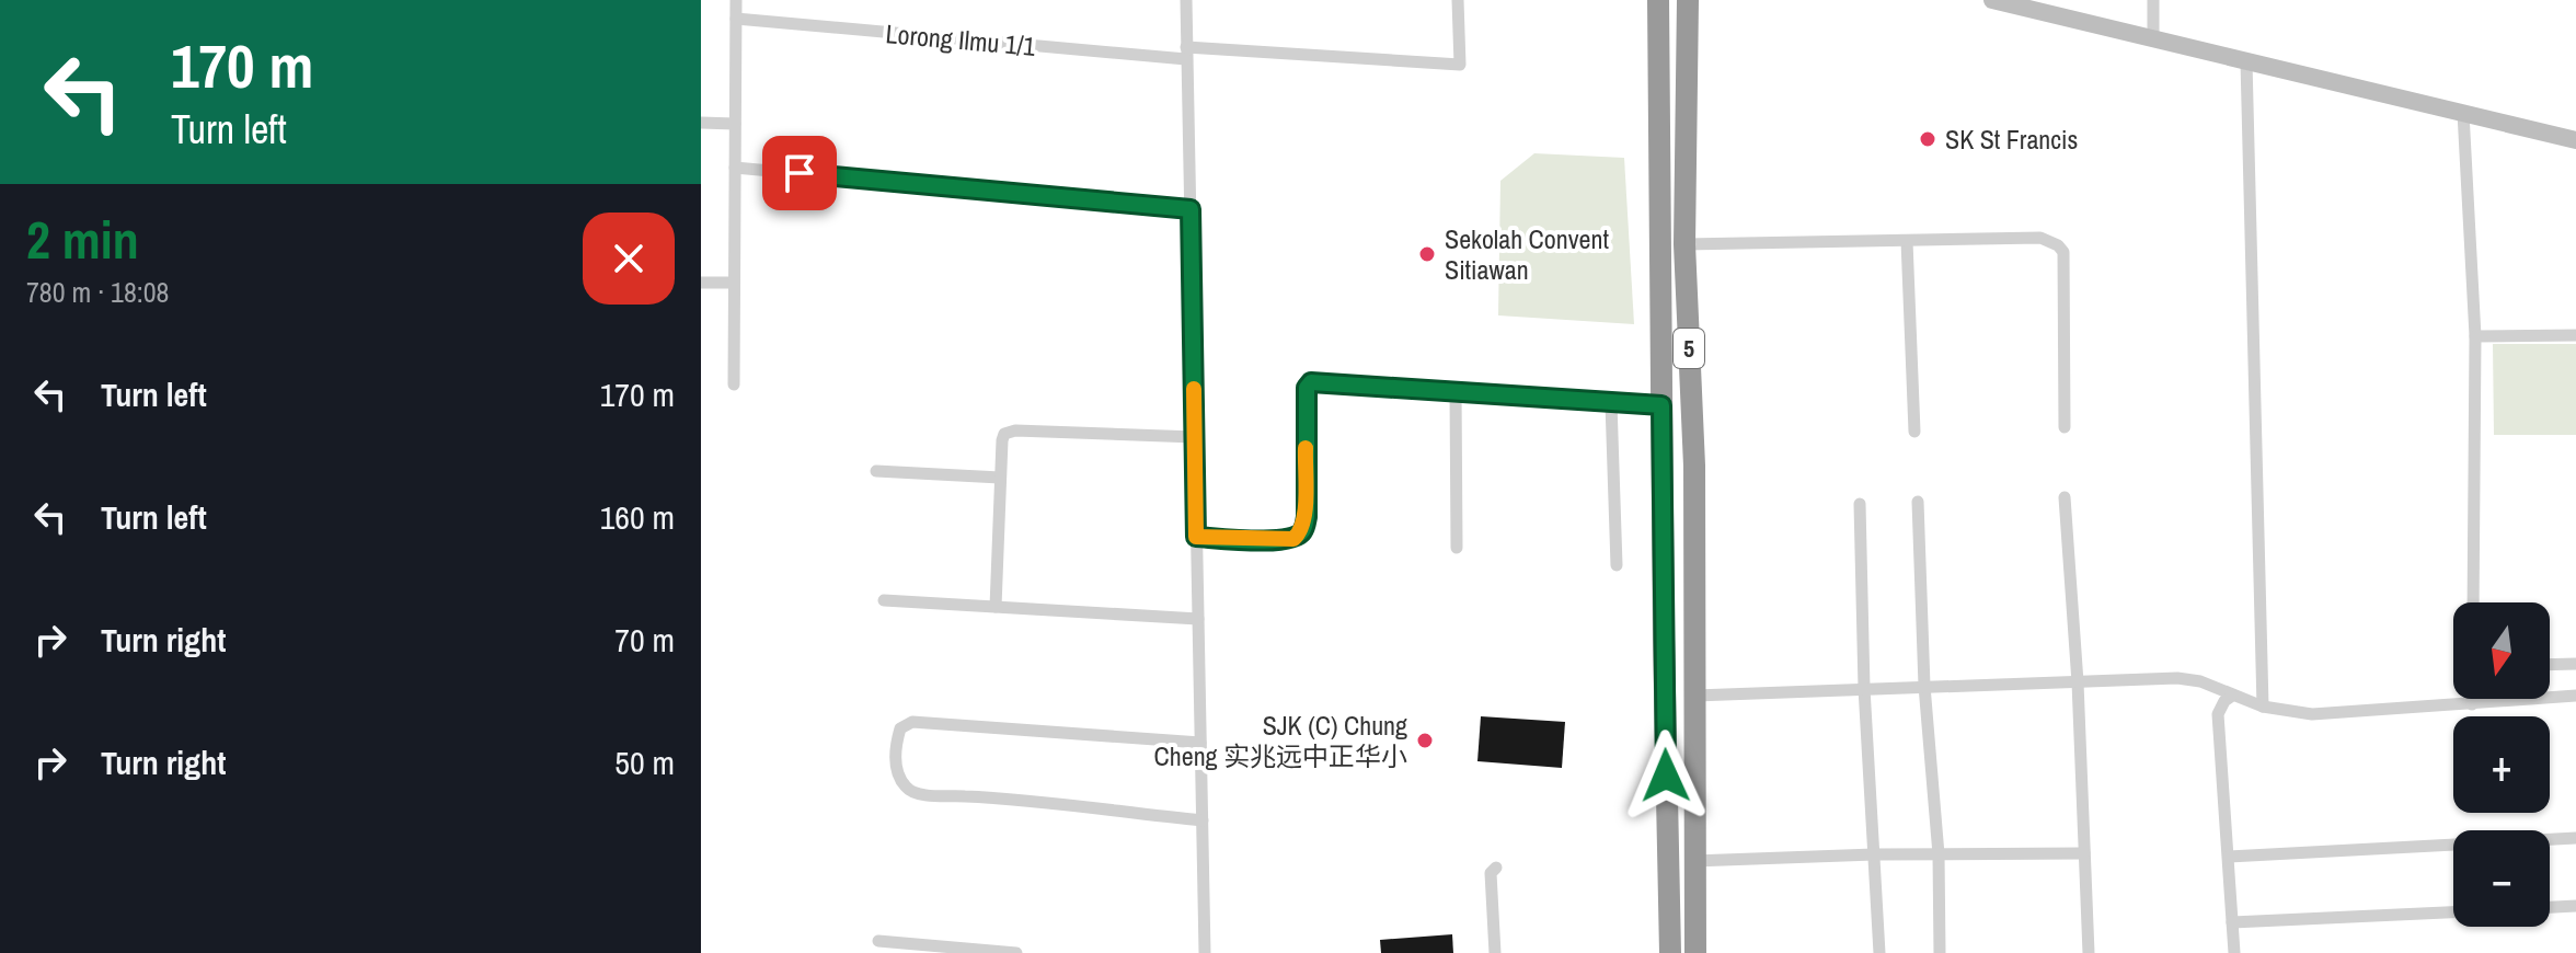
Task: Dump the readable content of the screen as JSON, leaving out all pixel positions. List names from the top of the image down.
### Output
{
  "streets": {
    "highway": ["5"],
    "street": ["Lorong Ilmu 1/1"]
  },
  "places": ["SK St Francis", "Sekolah Convent Sitiawan", "SJK (C) Chung Cheng 实兆远中正华小"],
  "north": "bottom",
  "page": {
    "turn": ["170 m", "Turn left"],
    "heading": ["2 min", "780 m · 18:08"],
    "list": [
      {
        "name": "Turn left",
        "value": "170 m"
      },
      {
        "name": "Turn left",
        "value": "160 m"
      },
      {
        "name": "Turn right",
        "value": "70 m"
      },
      {
        "name": "Turn right",
        "value": "50 m"
      }
    ],
    "map_buttons": ["+", "−"]
  }
}
